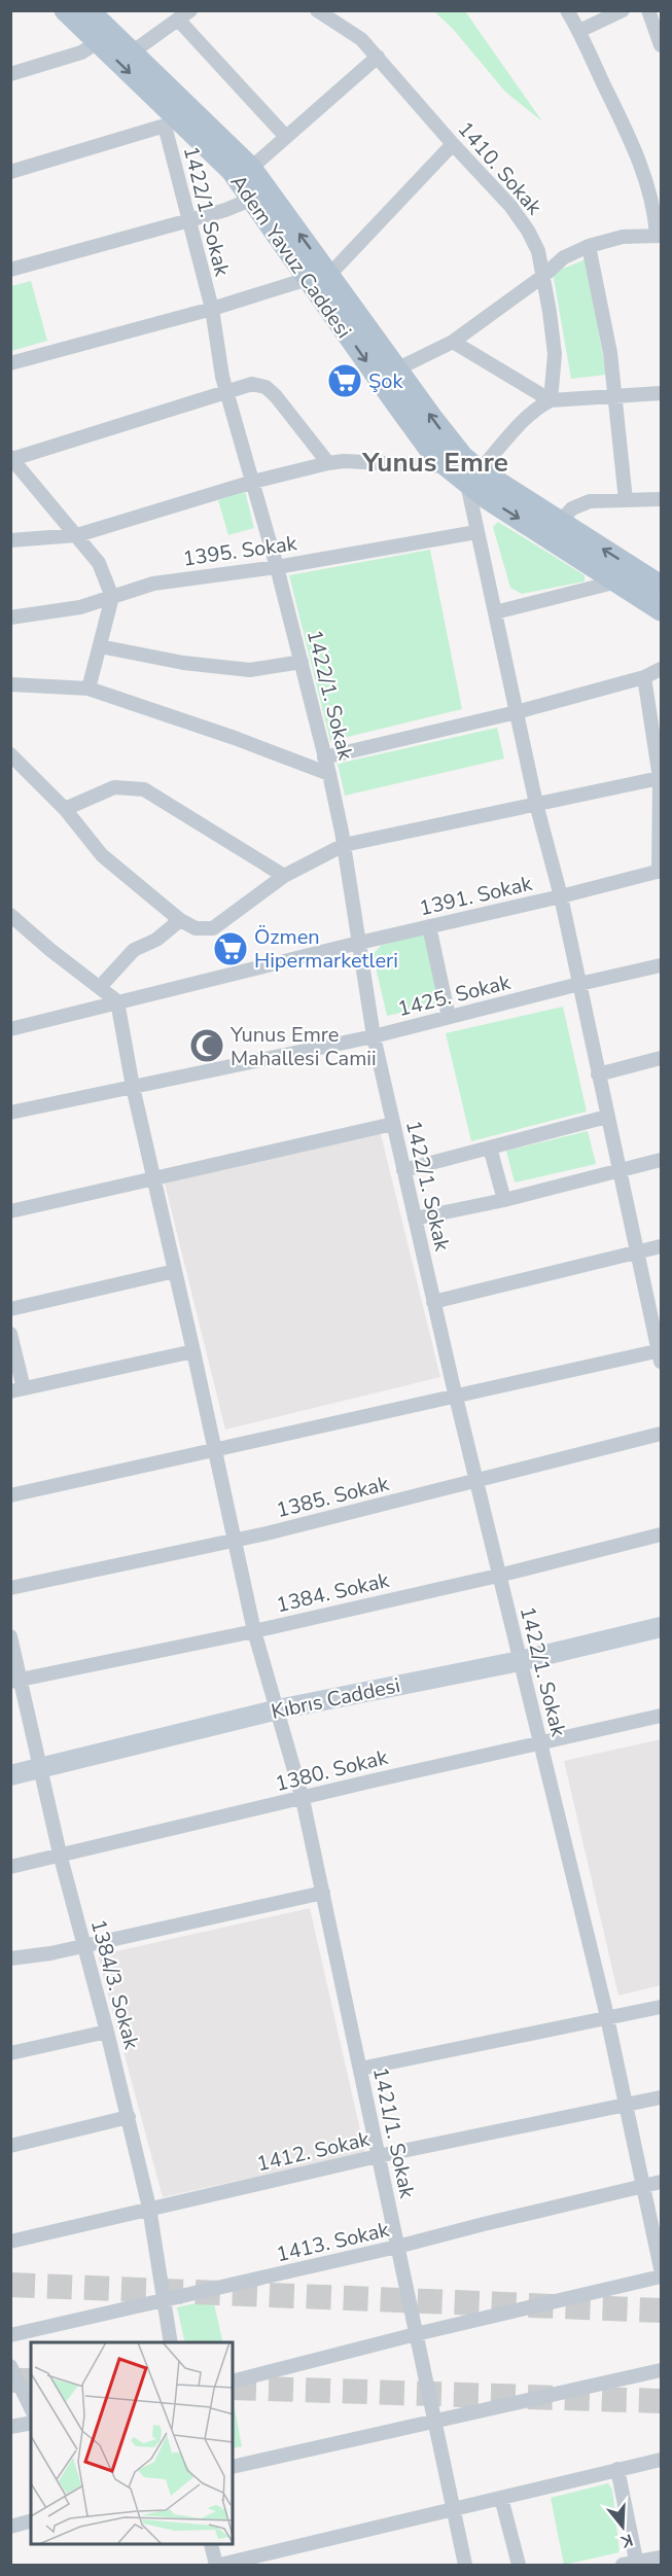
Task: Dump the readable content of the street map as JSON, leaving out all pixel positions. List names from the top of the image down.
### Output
{
  "streets": {
    "main road": ["Adem Yavuz Caddesi", "Kıbrıs Caddesi"],
    "street": [
      "1410. Sokak",
      "1422/1. Sokak",
      "1395. Sokak",
      "1391. Sokak",
      "1425. Sokak",
      "1385. Sokak",
      "1384. Sokak",
      "1380. Sokak",
      "1384/3. Sokak",
      "1421/1. Sokak",
      "1412. Sokak",
      "1413. Sokak"
    ]
  },
  "crossings": [
    ["1422/1. Sokak", "Adem Yavuz Caddesi"],
    ["1422/1. Sokak", "1395. Sokak"],
    ["1422/1. Sokak", "1391. Sokak"],
    ["1422/1. Sokak", "1425. Sokak"],
    ["1422/1. Sokak", "1385. Sokak"],
    ["1422/1. Sokak", "1384. Sokak"],
    ["1422/1. Sokak", "Kıbrıs Caddesi"],
    ["1422/1. Sokak", "1380. Sokak"],
    ["1422/1. Sokak", "1412. Sokak"],
    ["1422/1. Sokak", "1413. Sokak"],
    ["1391. Sokak", "1421/1. Sokak"],
    ["1425. Sokak", "1421/1. Sokak"],
    ["1385. Sokak", "1421/1. Sokak"],
    ["1384. Sokak", "1384/3. Sokak"],
    ["1384. Sokak", "1421/1. Sokak"],
    ["Kıbrıs Caddesi", "1384/3. Sokak"],
    ["Kıbrıs Caddesi", "1421/1. Sokak"],
    ["1380. Sokak", "1384/3. Sokak"],
    ["1380. Sokak", "1421/1. Sokak"],
    ["1384/3. Sokak", "1412. Sokak"],
    ["1384/3. Sokak", "1413. Sokak"],
    ["1421/1. Sokak", "1412. Sokak"],
    ["1421/1. Sokak", "1413. Sokak"]
  ],
  "districts": ["Yunus Emre"],
  "places": {
    "supermarket": ["Şok", "Özmen Hipermarketleri"],
    "mosque": ["Yunus Emre Mahallesi Camii"]
  },
  "north": "bottom"
}
